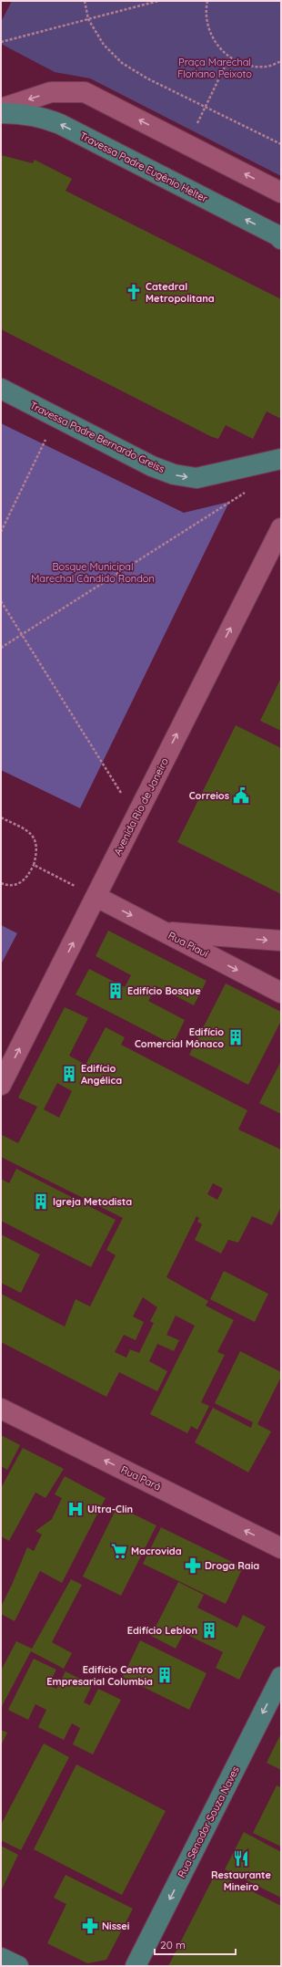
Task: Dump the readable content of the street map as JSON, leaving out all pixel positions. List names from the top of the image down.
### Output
{
  "streets": {
    "main road": ["Travessa Padre Eugênio Helter", "Travessa Padre Bernardo Greiss", "Rua Senador Souza Naves"],
    "street": ["Avenida Rio de Janeiro", "Rua Piauí", "Rua Pará"]
  },
  "crossings": [
    ["Avenida Rio de Janeiro", "Rua Piauí"]
  ],
  "one_way": [
    "Travessa Padre Eugênio Helter",
    "Travessa Padre Bernardo Greiss",
    "Avenida Rio de Janeiro",
    "Rua Pará",
    "Rua Senador Souza Naves"
  ],
  "parks": ["Praça Marechal Floriano Peixoto", "Bosque Municipal Marechal Cândido Rondon"],
  "places": {
    "church": ["Catedral Metropolitana"],
    "public building": ["Correios"],
    "building": [
      "Edifício Bosque",
      "Edifício Comercial Mônaco",
      "Edifício Angélica",
      "Igreja Metodista",
      "Edifício Leblon",
      "Edifício Centro Empresarial Columbia"
    ],
    "hospital": ["Ultra-Clin"],
    "supermarket": ["Macrovida"],
    "pharmacy": ["Droga Raia", "Nissei"],
    "restaurant": ["Restaurante Mineiro"]
  },
  "scale_bar": "20 m"
}
